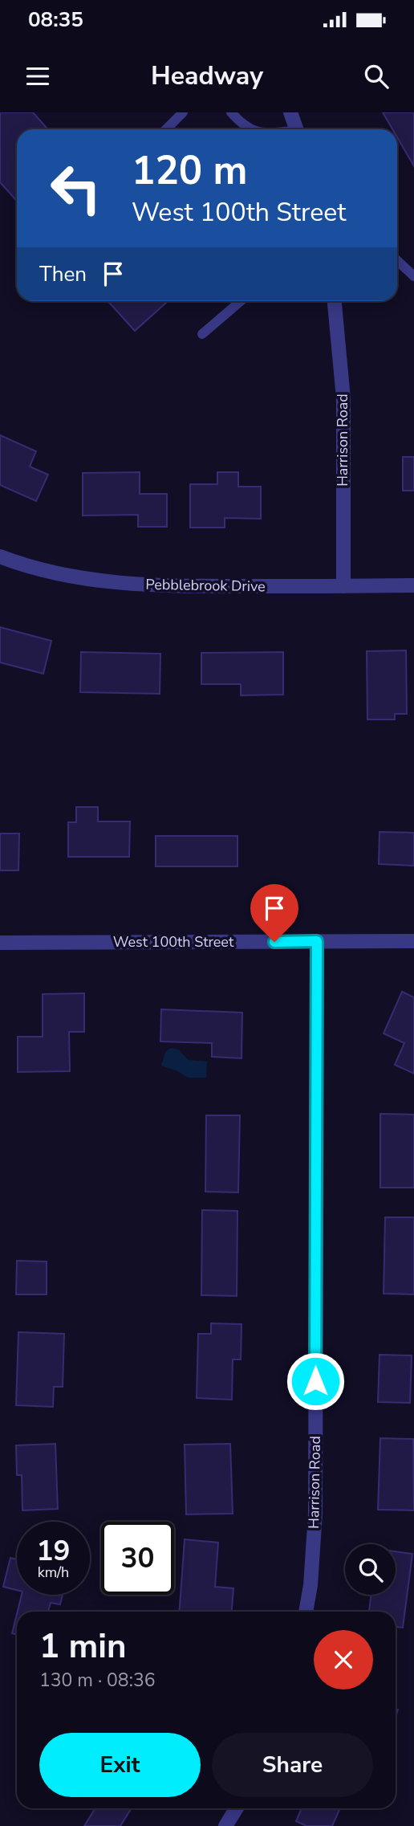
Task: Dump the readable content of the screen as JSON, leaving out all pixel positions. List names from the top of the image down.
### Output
{
  "streets": {
    "street": ["Harrison Road", "Pebblebrook Drive", "West 100th Street"]
  },
  "crossings": [
    ["Harrison Road", "Pebblebrook Drive"],
    ["Harrison Road", "West 100th Street"]
  ],
  "page": {
    "status": "08:35",
    "header": "Headway",
    "turn": ["120 m", "West 100th Street"],
    "then": "Then",
    "speed": "19 km/h",
    "limit": "30",
    "heading": ["1 min", "130 m · 08:36"],
    "buttons": ["Exit", "Share"]
  }
}
